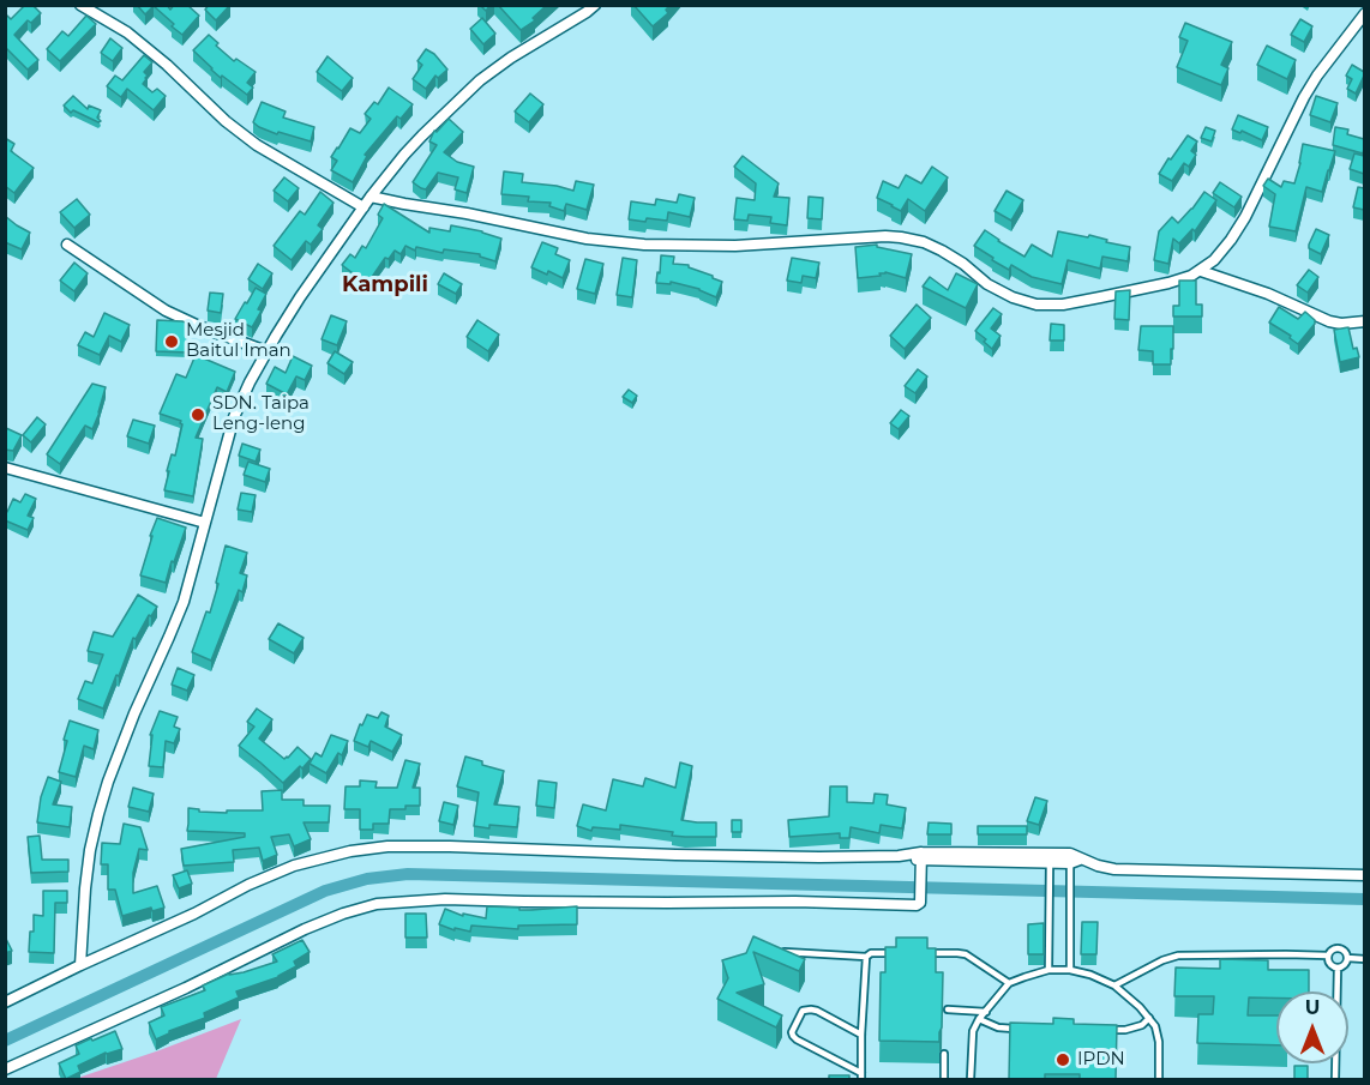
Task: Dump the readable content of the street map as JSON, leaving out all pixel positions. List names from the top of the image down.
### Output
{
  "districts": ["Kampili"],
  "places": ["Mesjid Baitul Iman", "SDN. Taipa Leng-leng", "IPDN"],
  "north": "top"
}
